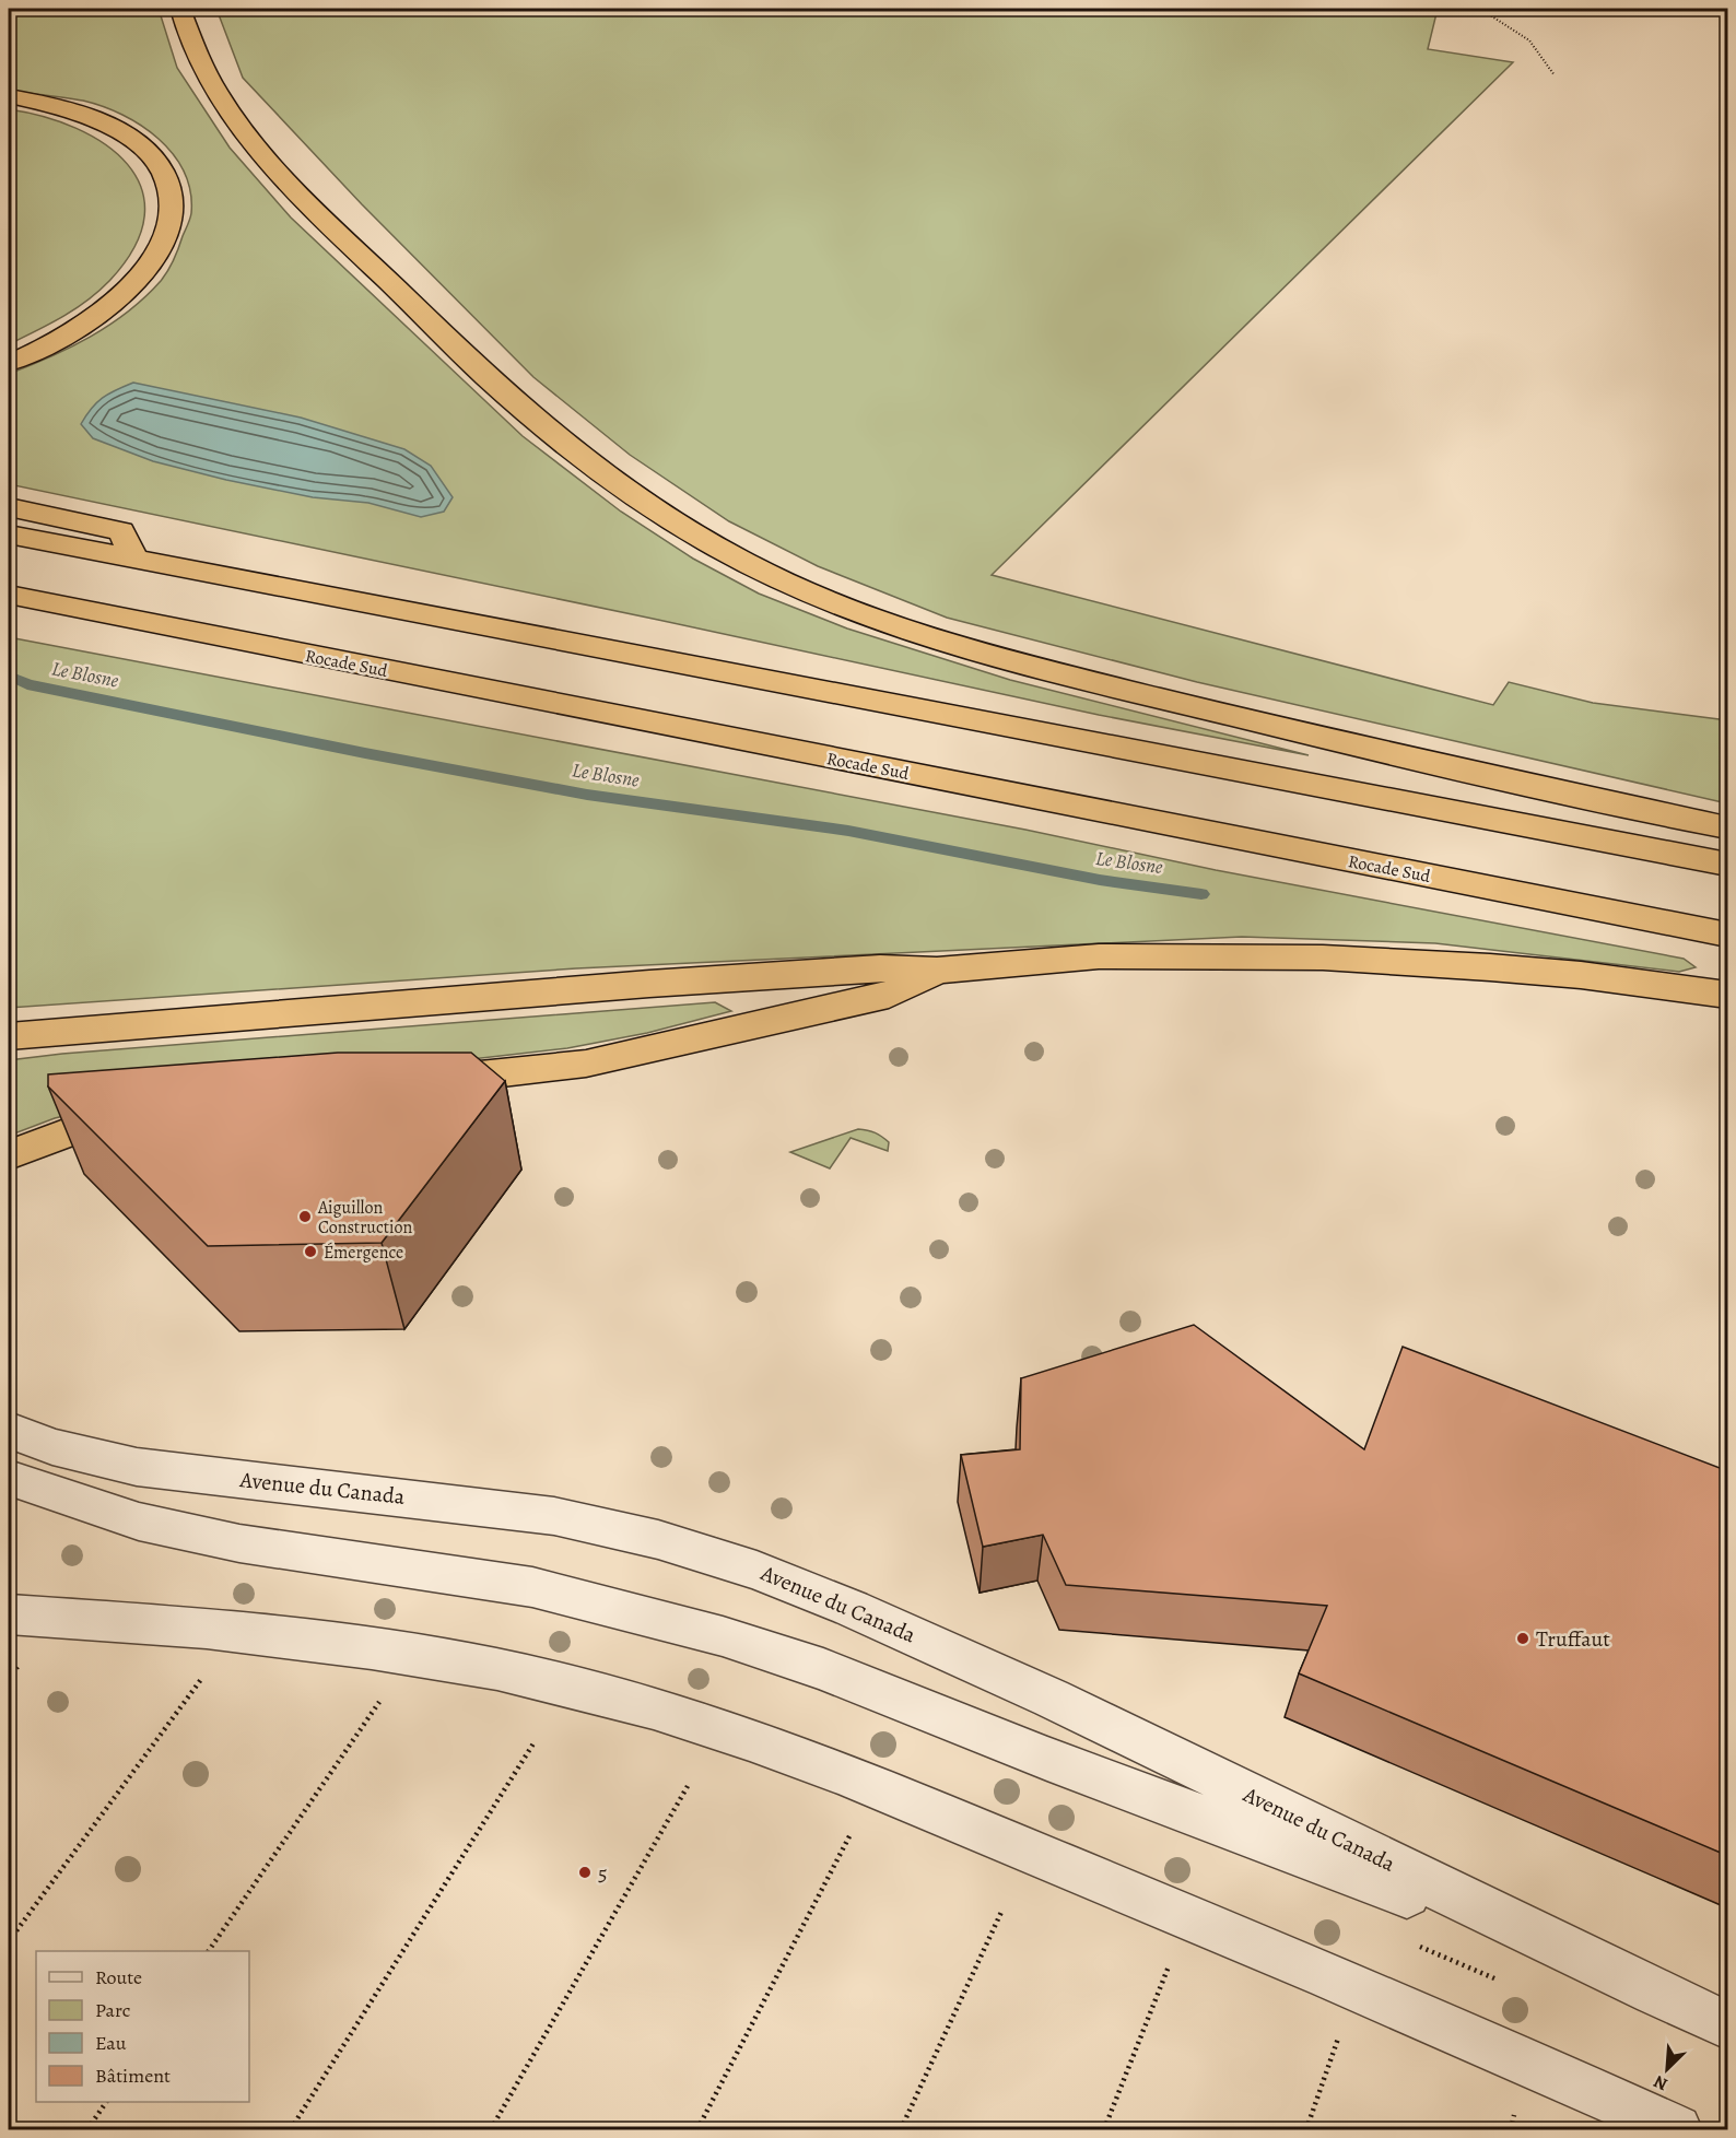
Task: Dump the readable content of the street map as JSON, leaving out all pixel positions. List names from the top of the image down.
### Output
{
  "streets": {
    "highway": ["Rocade Sud"],
    "street": ["Avenue du Canada"]
  },
  "water": ["Le Blosne"],
  "places": [
    "Aiguillon Construction",
    "Émergence",
    "Truffaut",
    "5"
  ],
  "legend": [
    "Route",
    "Parc",
    "Eau",
    "Bâtiment"
  ],
  "north": "bottom left"
}
